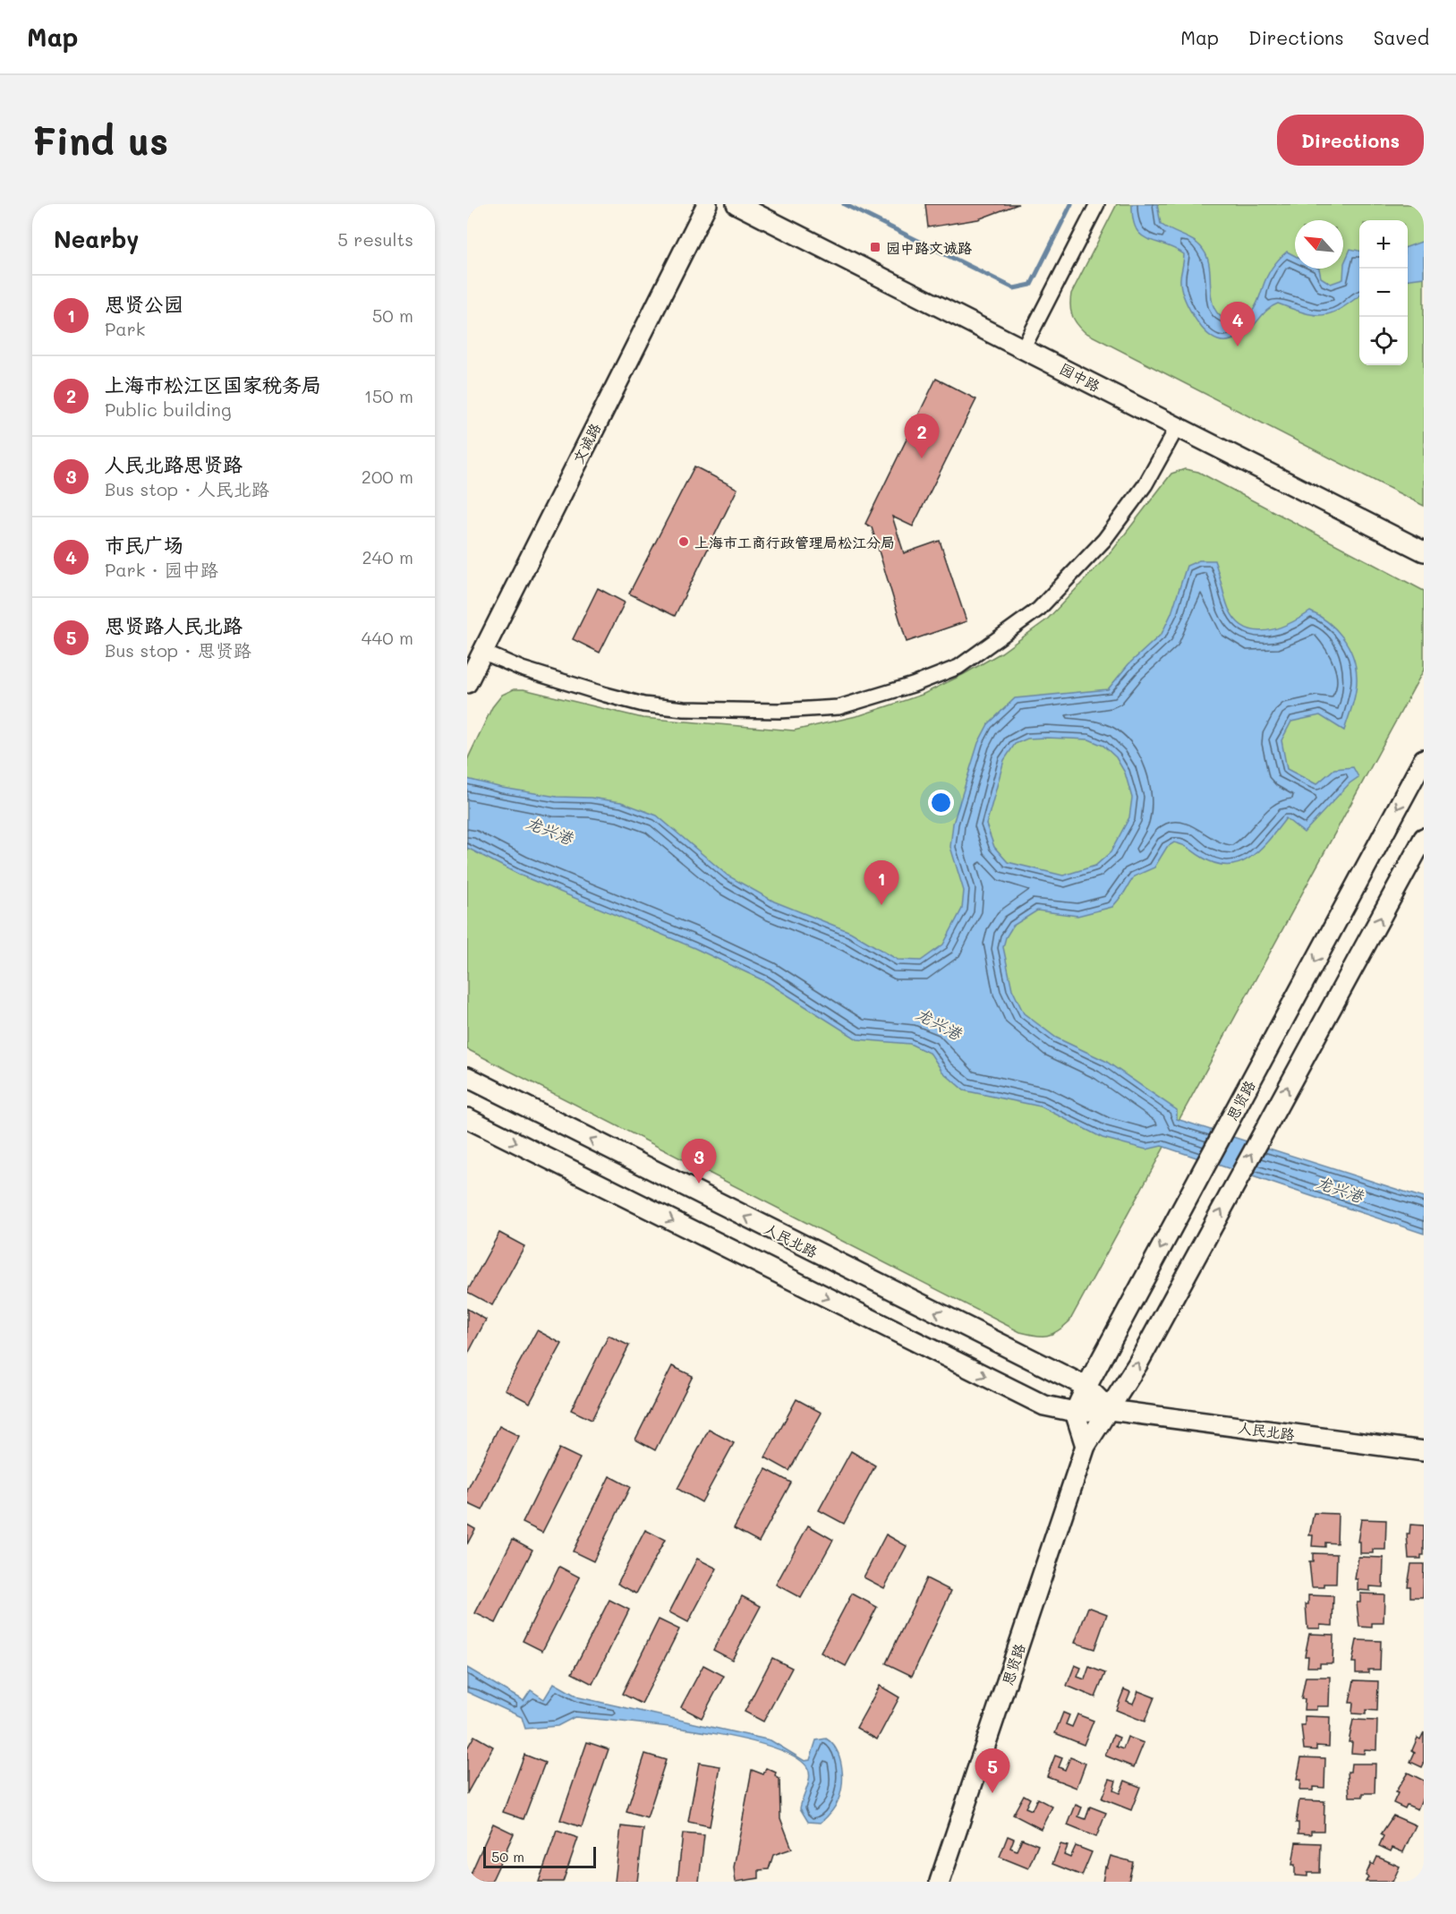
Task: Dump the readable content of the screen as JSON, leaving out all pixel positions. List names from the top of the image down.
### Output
{
  "streets": {
    "main road": [
      "园中路",
      "文诚路",
      "思贤路",
      "人民北路"
    ]
  },
  "crossings": [
    ["思贤路", "人民北路"]
  ],
  "water": ["龙兴港"],
  "places": {
    "transit": ["园中路文诚路"],
    "other": ["上海市工商行政管理局松江分局"]
  },
  "scale_bar": "50 m",
  "north": "top left",
  "page": {
    "header": "Map",
    "nav": ["Map", "Directions", "Saved"],
    "buttons": "Directions",
    "title": "Find us",
    "heading": ["Nearby", "5 results"],
    "map_buttons": ["+", "−"],
    "list": [
      {
        "mark": "1",
        "name": "思贤公园",
        "note": "Park",
        "value": "50 m"
      },
      {
        "mark": "2",
        "name": "上海市松江区国家税务局",
        "note": "Public building",
        "value": "150 m"
      },
      {
        "mark": "3",
        "name": "人民北路思贤路",
        "note": "Bus stop · 人民北路",
        "value": "200 m"
      },
      {
        "mark": "4",
        "name": "市民广场",
        "note": "Park · 园中路",
        "value": "240 m"
      },
      {
        "mark": "5",
        "name": "思贤路人民北路",
        "note": "Bus stop · 思贤路",
        "value": "440 m"
      }
    ],
    "pins": [
      "4",
      "2",
      "1",
      "3",
      "5"
    ],
    "scale": "50 m"
  }
}
